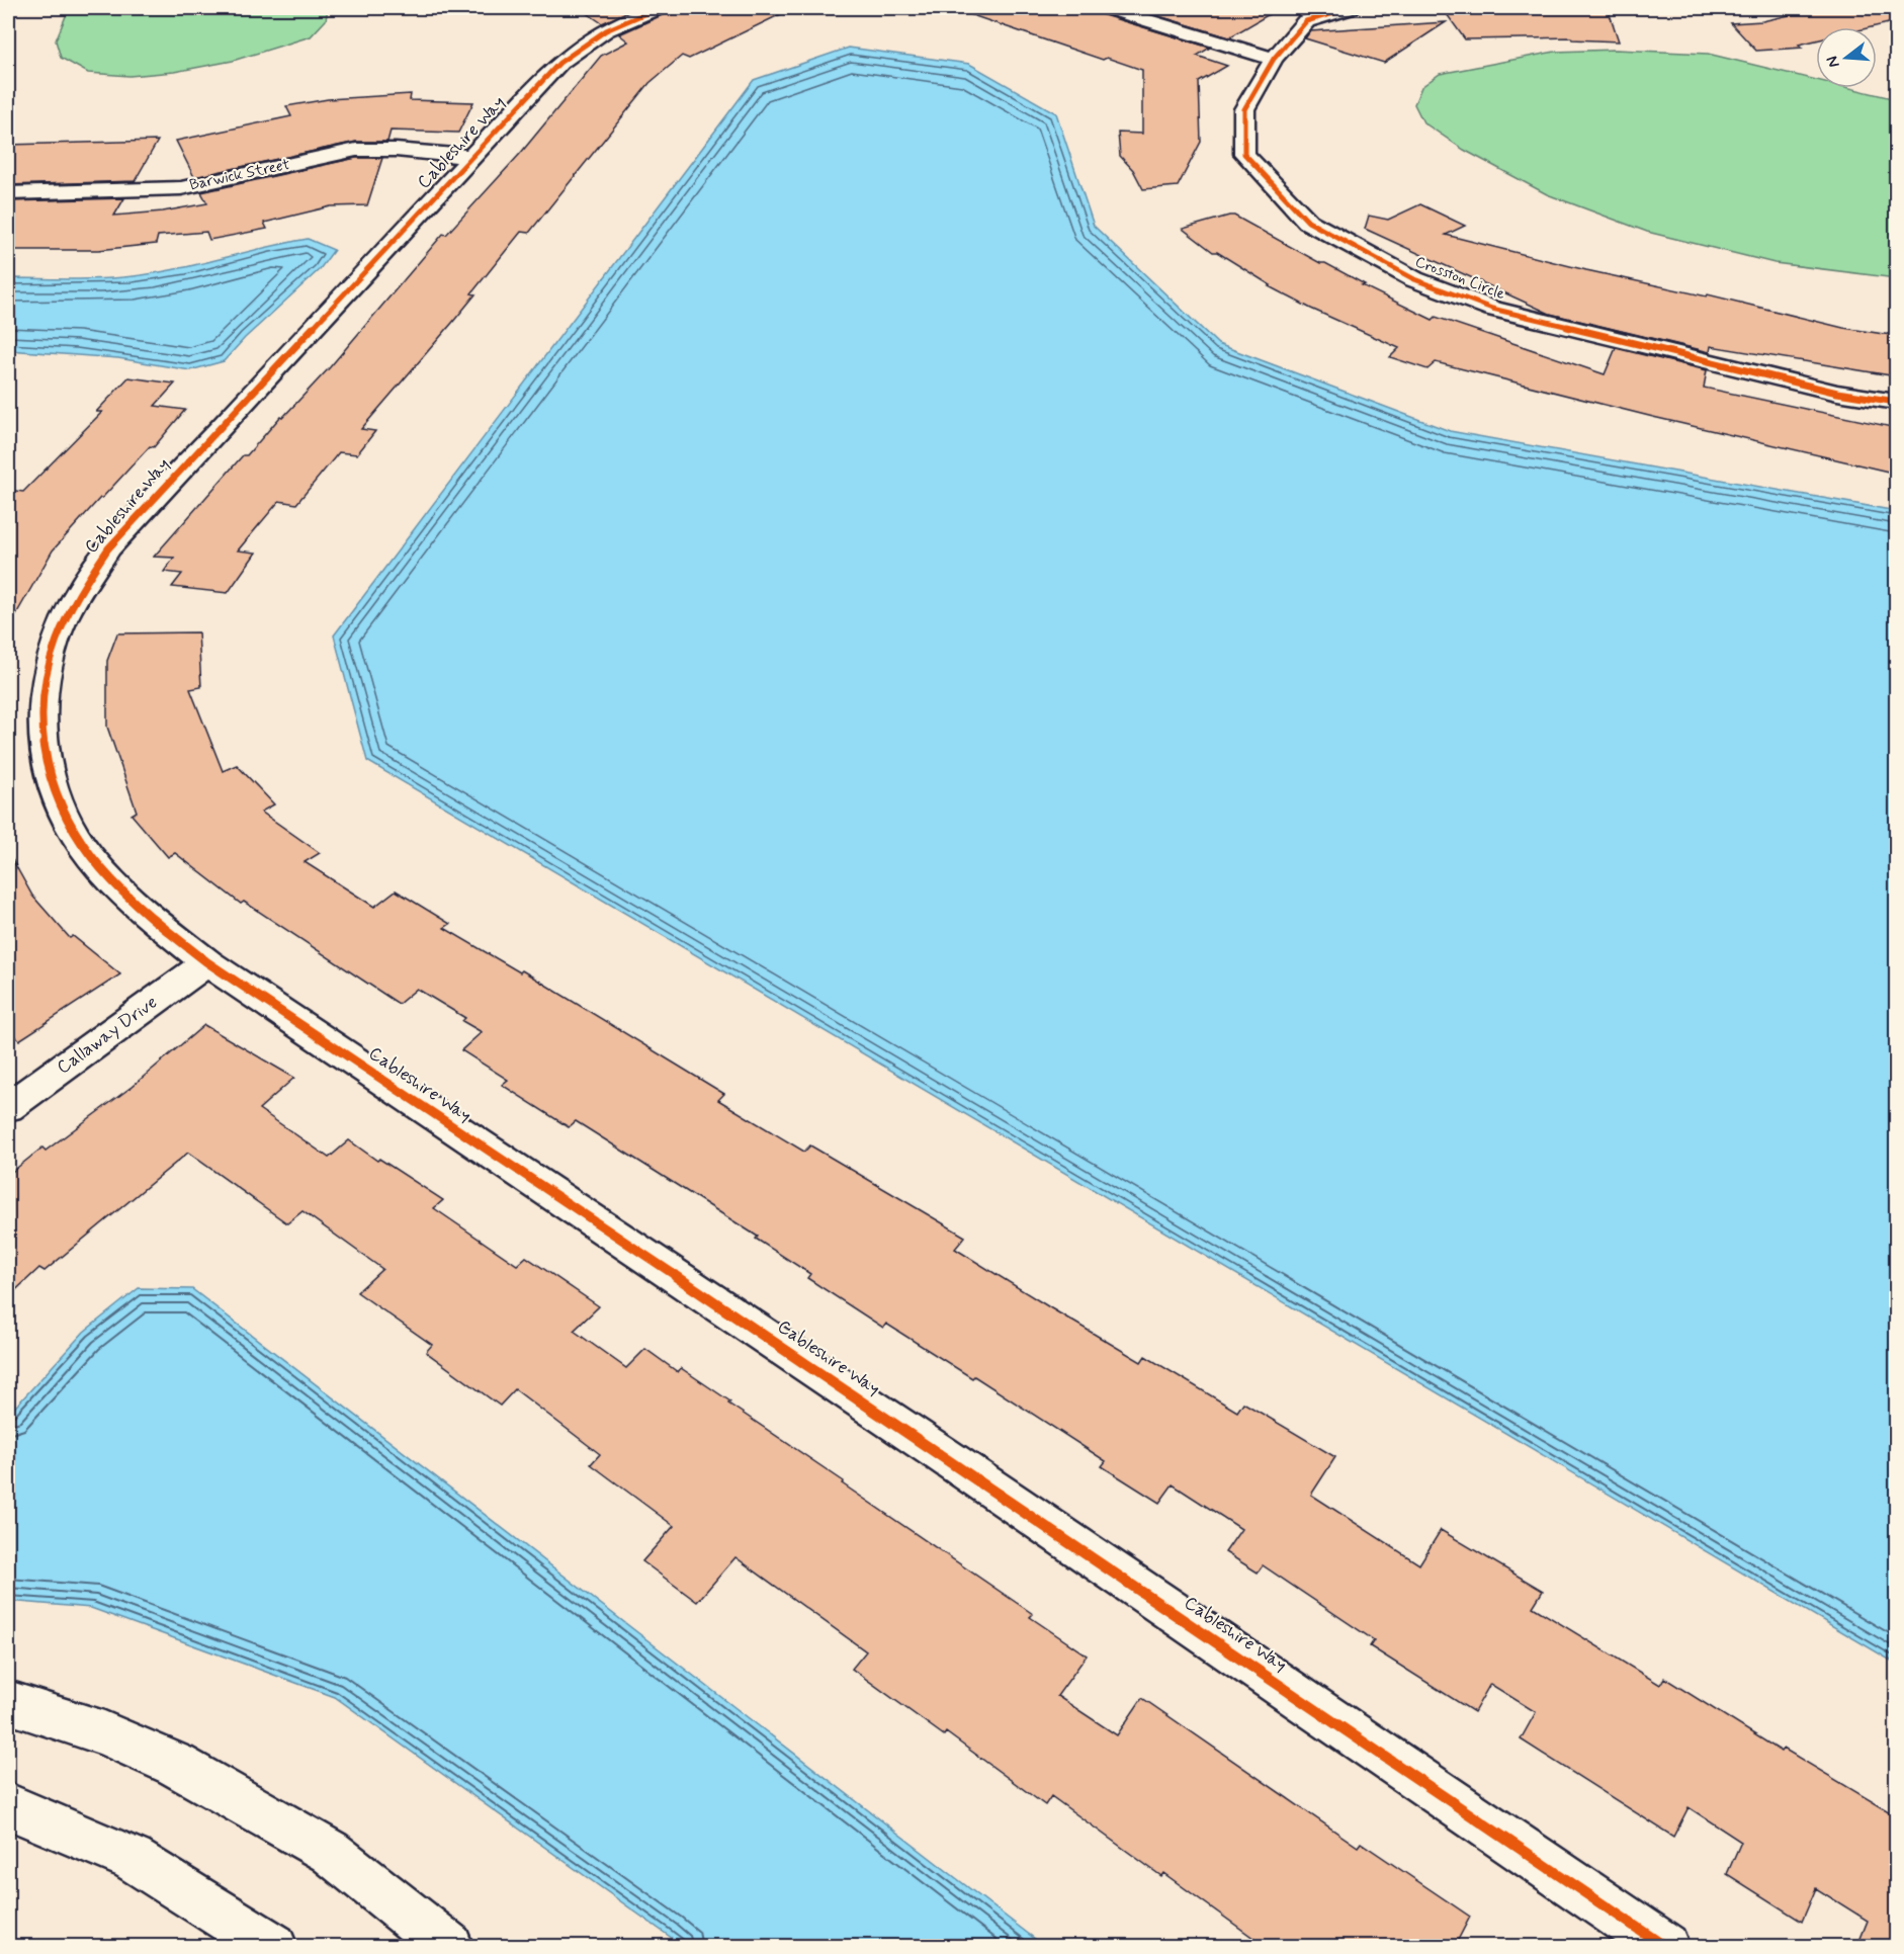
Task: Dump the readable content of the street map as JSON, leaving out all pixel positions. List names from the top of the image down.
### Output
{
  "streets": {
    "street": [
      "Cableshire Way",
      "Barwick Street",
      "Crosston Circle",
      "Callaway Drive"
    ]
  },
  "crossings": [
    ["Cableshire Way", "Barwick Street"],
    ["Cableshire Way", "Callaway Drive"]
  ],
  "north": "left"
}
